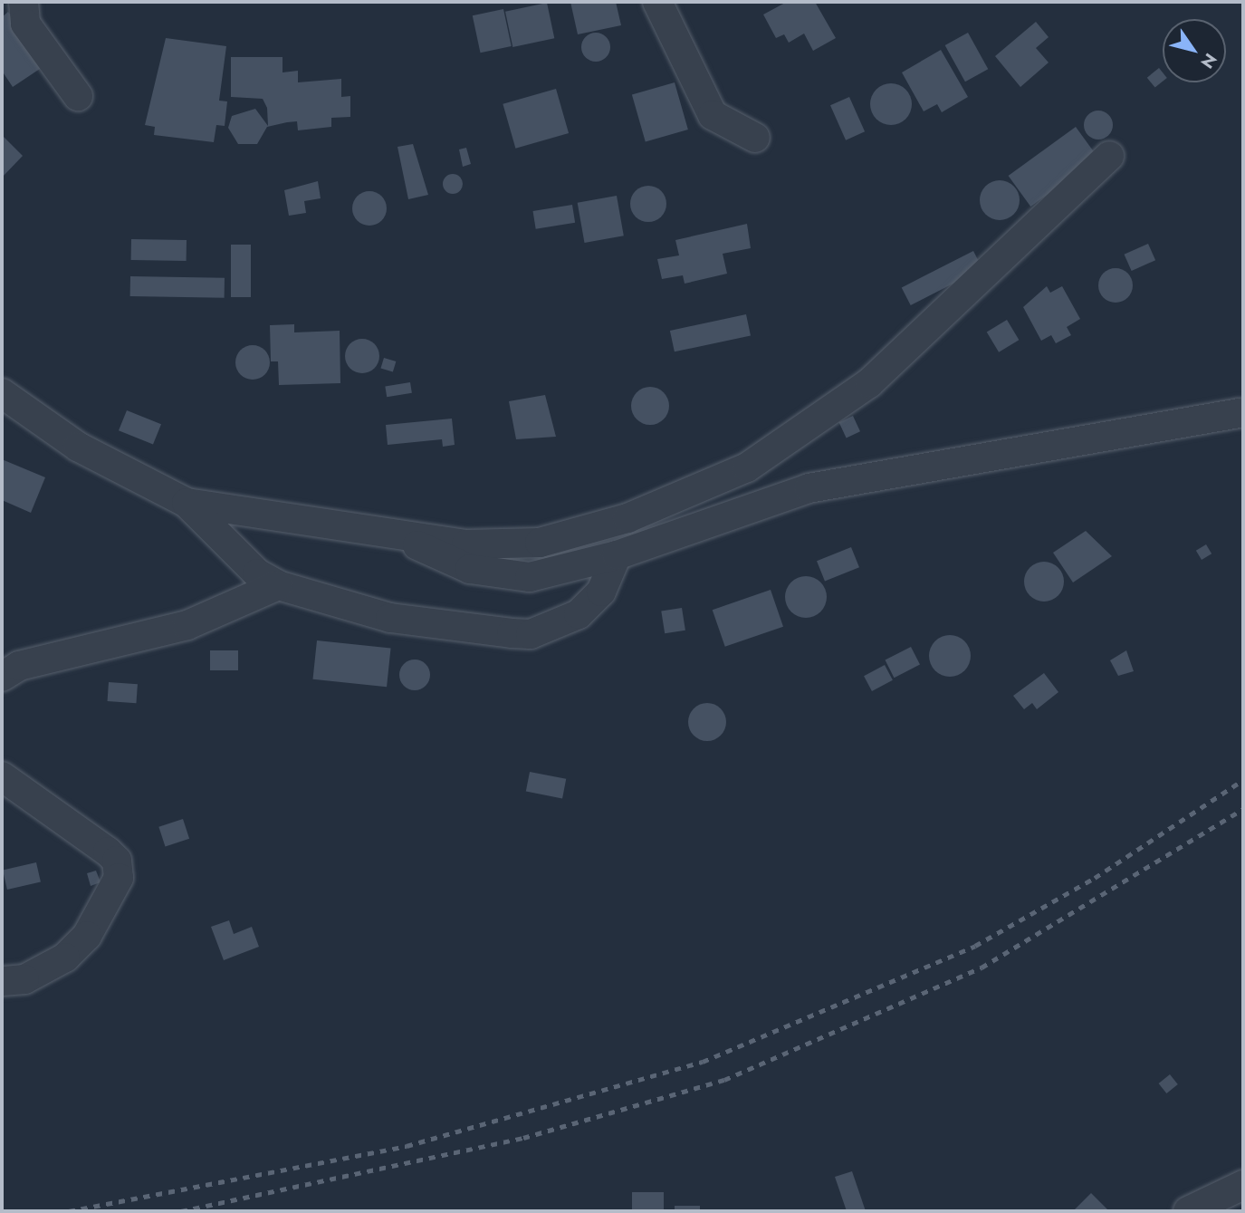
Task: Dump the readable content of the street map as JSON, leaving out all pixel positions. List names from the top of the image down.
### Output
{
  "north": "bottom right"
}
